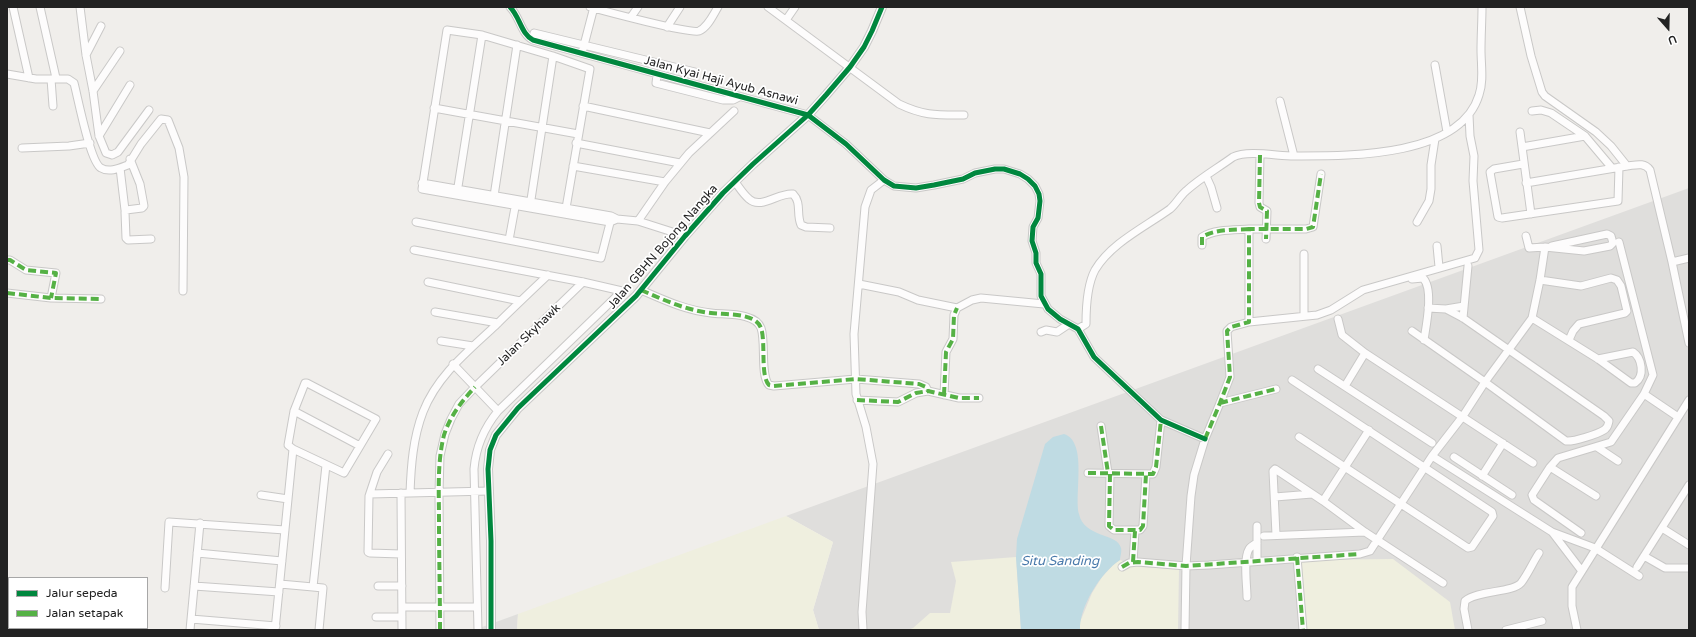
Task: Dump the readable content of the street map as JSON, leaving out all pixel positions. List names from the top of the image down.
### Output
{
  "streets": {
    "street": ["Jalan Kyai Haji Ayub Asnawi", "Jalan GBHN Bojong Nangka", "Jalan Skyhawk"]
  },
  "crossings": [
    ["Jalan Kyai Haji Ayub Asnawi", "Jalan GBHN Bojong Nangka"]
  ],
  "water": ["Situ Sanding"],
  "legend": ["Jalur sepeda", "Jalan setapak"],
  "north": "bottom"
}
